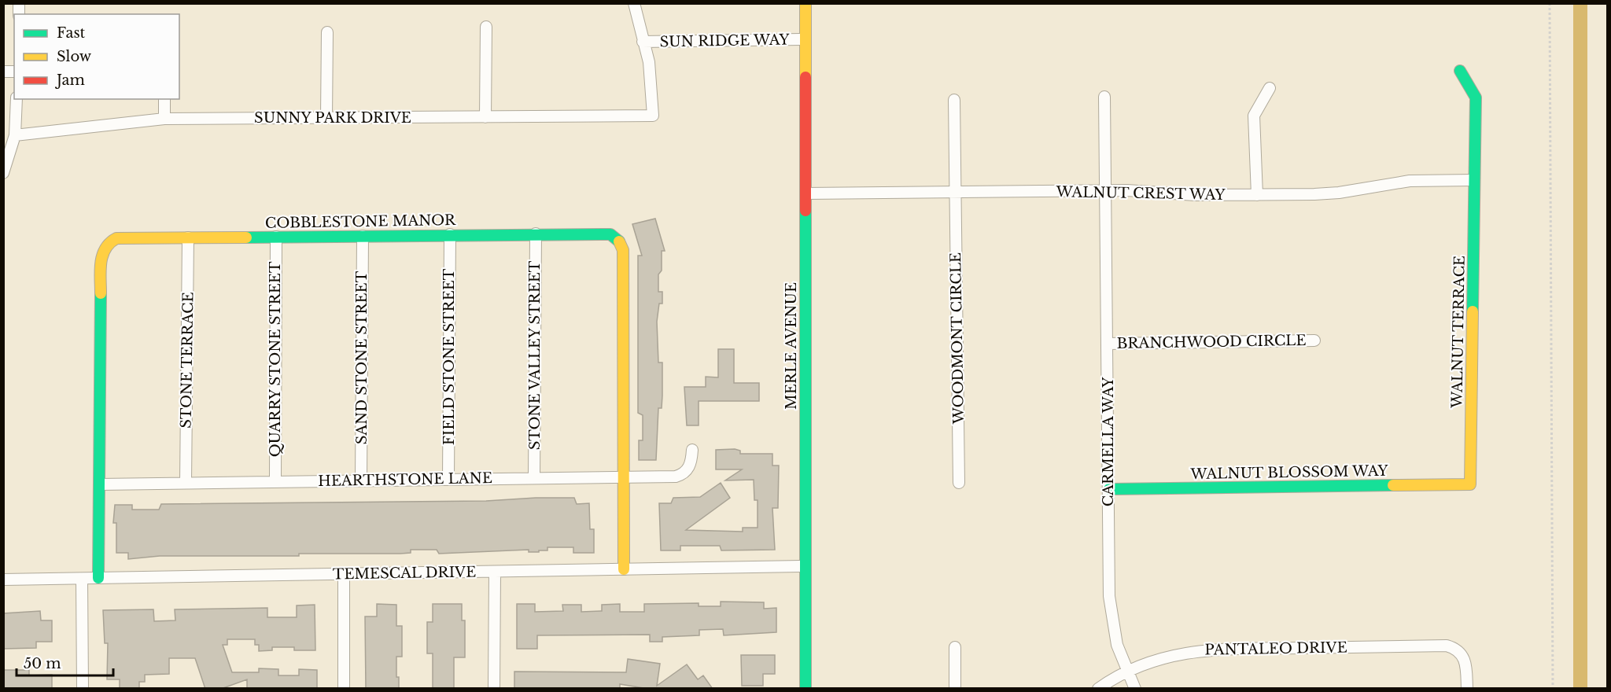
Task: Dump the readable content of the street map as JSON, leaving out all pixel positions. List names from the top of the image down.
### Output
{
  "streets": {
    "street": [
      "SUN RIDGE WAY",
      "SUNNY PARK DRIVE",
      "WALNUT CREST WAY",
      "COBBLESTONE MANOR",
      "WALNUT TERRACE",
      "WOODMONT CIRCLE",
      "BRANCHWOOD CIRCLE",
      "MERLE AVENUE",
      "STONE VALLEY STREET",
      "FIELD STONE STREET",
      "SAND STONE STREET",
      "QUARRY STONE STREET",
      "STONE TERRACE",
      "CARMELLA WAY",
      "WALNUT BLOSSOM WAY",
      "HEARTHSTONE LANE",
      "TEMESCAL DRIVE",
      "PANTALEO DRIVE"
    ]
  },
  "crossings": [
    ["SUN RIDGE WAY", "SUNNY PARK DRIVE"],
    ["SUN RIDGE WAY", "MERLE AVENUE"],
    ["WALNUT CREST WAY", "WALNUT TERRACE"],
    ["WALNUT CREST WAY", "WOODMONT CIRCLE"],
    ["WALNUT CREST WAY", "MERLE AVENUE"],
    ["WALNUT CREST WAY", "CARMELLA WAY"],
    ["COBBLESTONE MANOR", "STONE VALLEY STREET"],
    ["COBBLESTONE MANOR", "FIELD STONE STREET"],
    ["COBBLESTONE MANOR", "SAND STONE STREET"],
    ["COBBLESTONE MANOR", "QUARRY STONE STREET"],
    ["COBBLESTONE MANOR", "STONE TERRACE"],
    ["COBBLESTONE MANOR", "HEARTHSTONE LANE"],
    ["COBBLESTONE MANOR", "TEMESCAL DRIVE"],
    ["WALNUT TERRACE", "WALNUT BLOSSOM WAY"],
    ["BRANCHWOOD CIRCLE", "CARMELLA WAY"],
    ["MERLE AVENUE", "TEMESCAL DRIVE"],
    ["STONE VALLEY STREET", "HEARTHSTONE LANE"],
    ["FIELD STONE STREET", "HEARTHSTONE LANE"],
    ["SAND STONE STREET", "HEARTHSTONE LANE"],
    ["QUARRY STONE STREET", "HEARTHSTONE LANE"],
    ["STONE TERRACE", "HEARTHSTONE LANE"],
    ["CARMELLA WAY", "WALNUT BLOSSOM WAY"],
    ["CARMELLA WAY", "PANTALEO DRIVE"]
  ],
  "legend": ["Fast", "Slow", "Jam"],
  "scale_bar": "50 m"
}
